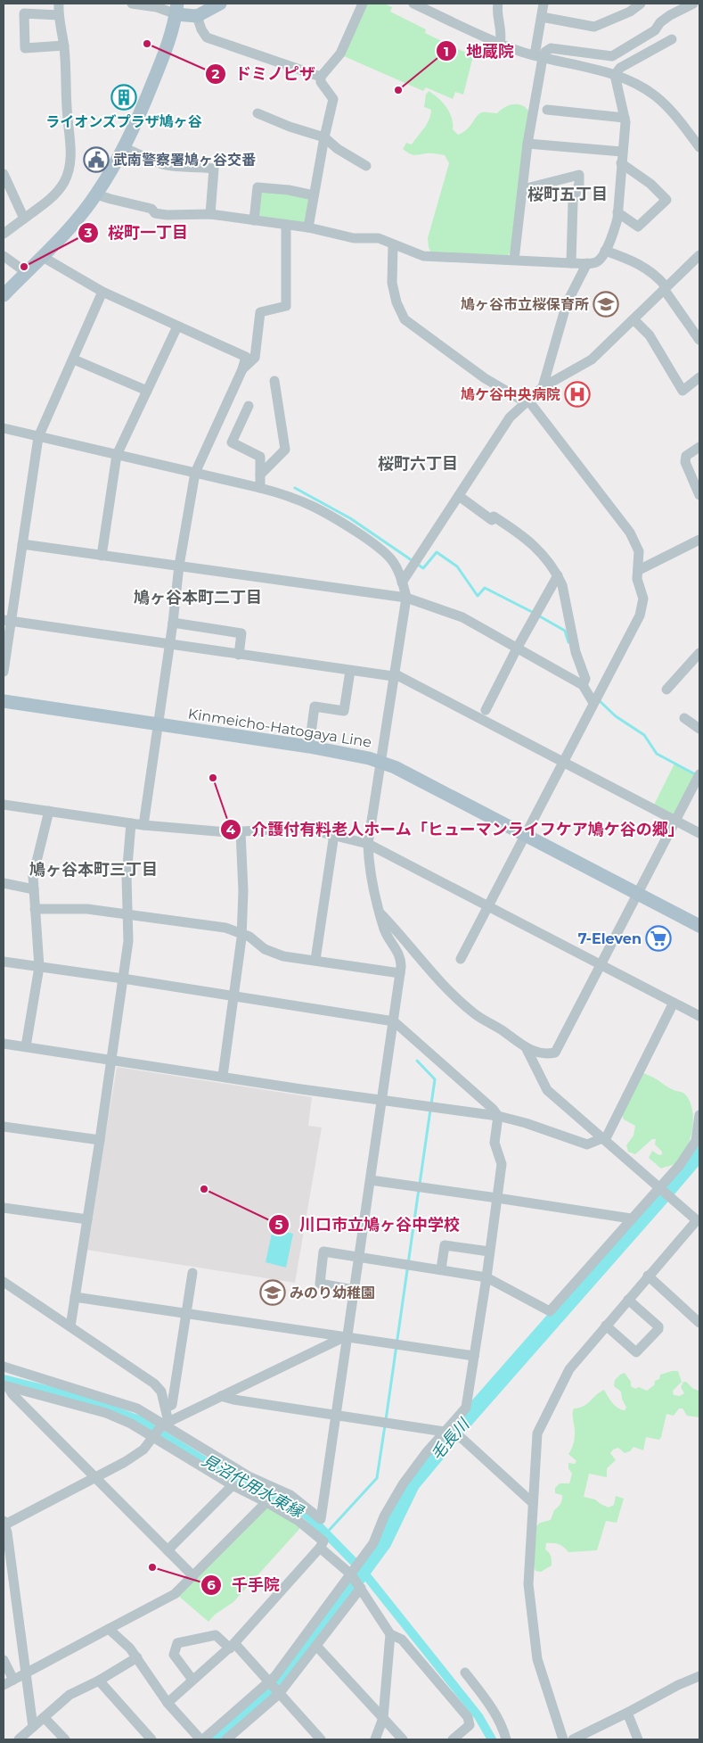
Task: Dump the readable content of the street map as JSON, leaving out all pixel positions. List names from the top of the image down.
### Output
{
  "streets": {
    "main road": ["Kinmeicho-Hatogaya Line"]
  },
  "districts": [
    "桜町五丁目",
    "桜町六丁目",
    "鳩ヶ谷本町二丁目",
    "鳩ヶ谷本町三丁目"
  ],
  "water": ["毛長川", "見沼代用水東縁"],
  "places": {
    "other": [
      "ドミノピザ",
      "地蔵院",
      "桜町一丁目",
      "介護付有料老人ホーム「ヒューマンライフケア鳩ケ谷の郷」",
      "川口市立鳩ヶ谷中学校",
      "千手院"
    ],
    "building": ["ライオンズプラザ鳩ヶ谷"],
    "public building": ["武南警察署鳩ヶ谷交番"],
    "school or university": ["鳩ヶ谷市立桜保育所", "みのり幼稚園"],
    "hospital": ["鳩ケ谷中央病院"],
    "supermarket": ["7-Eleven"]
  }
}
